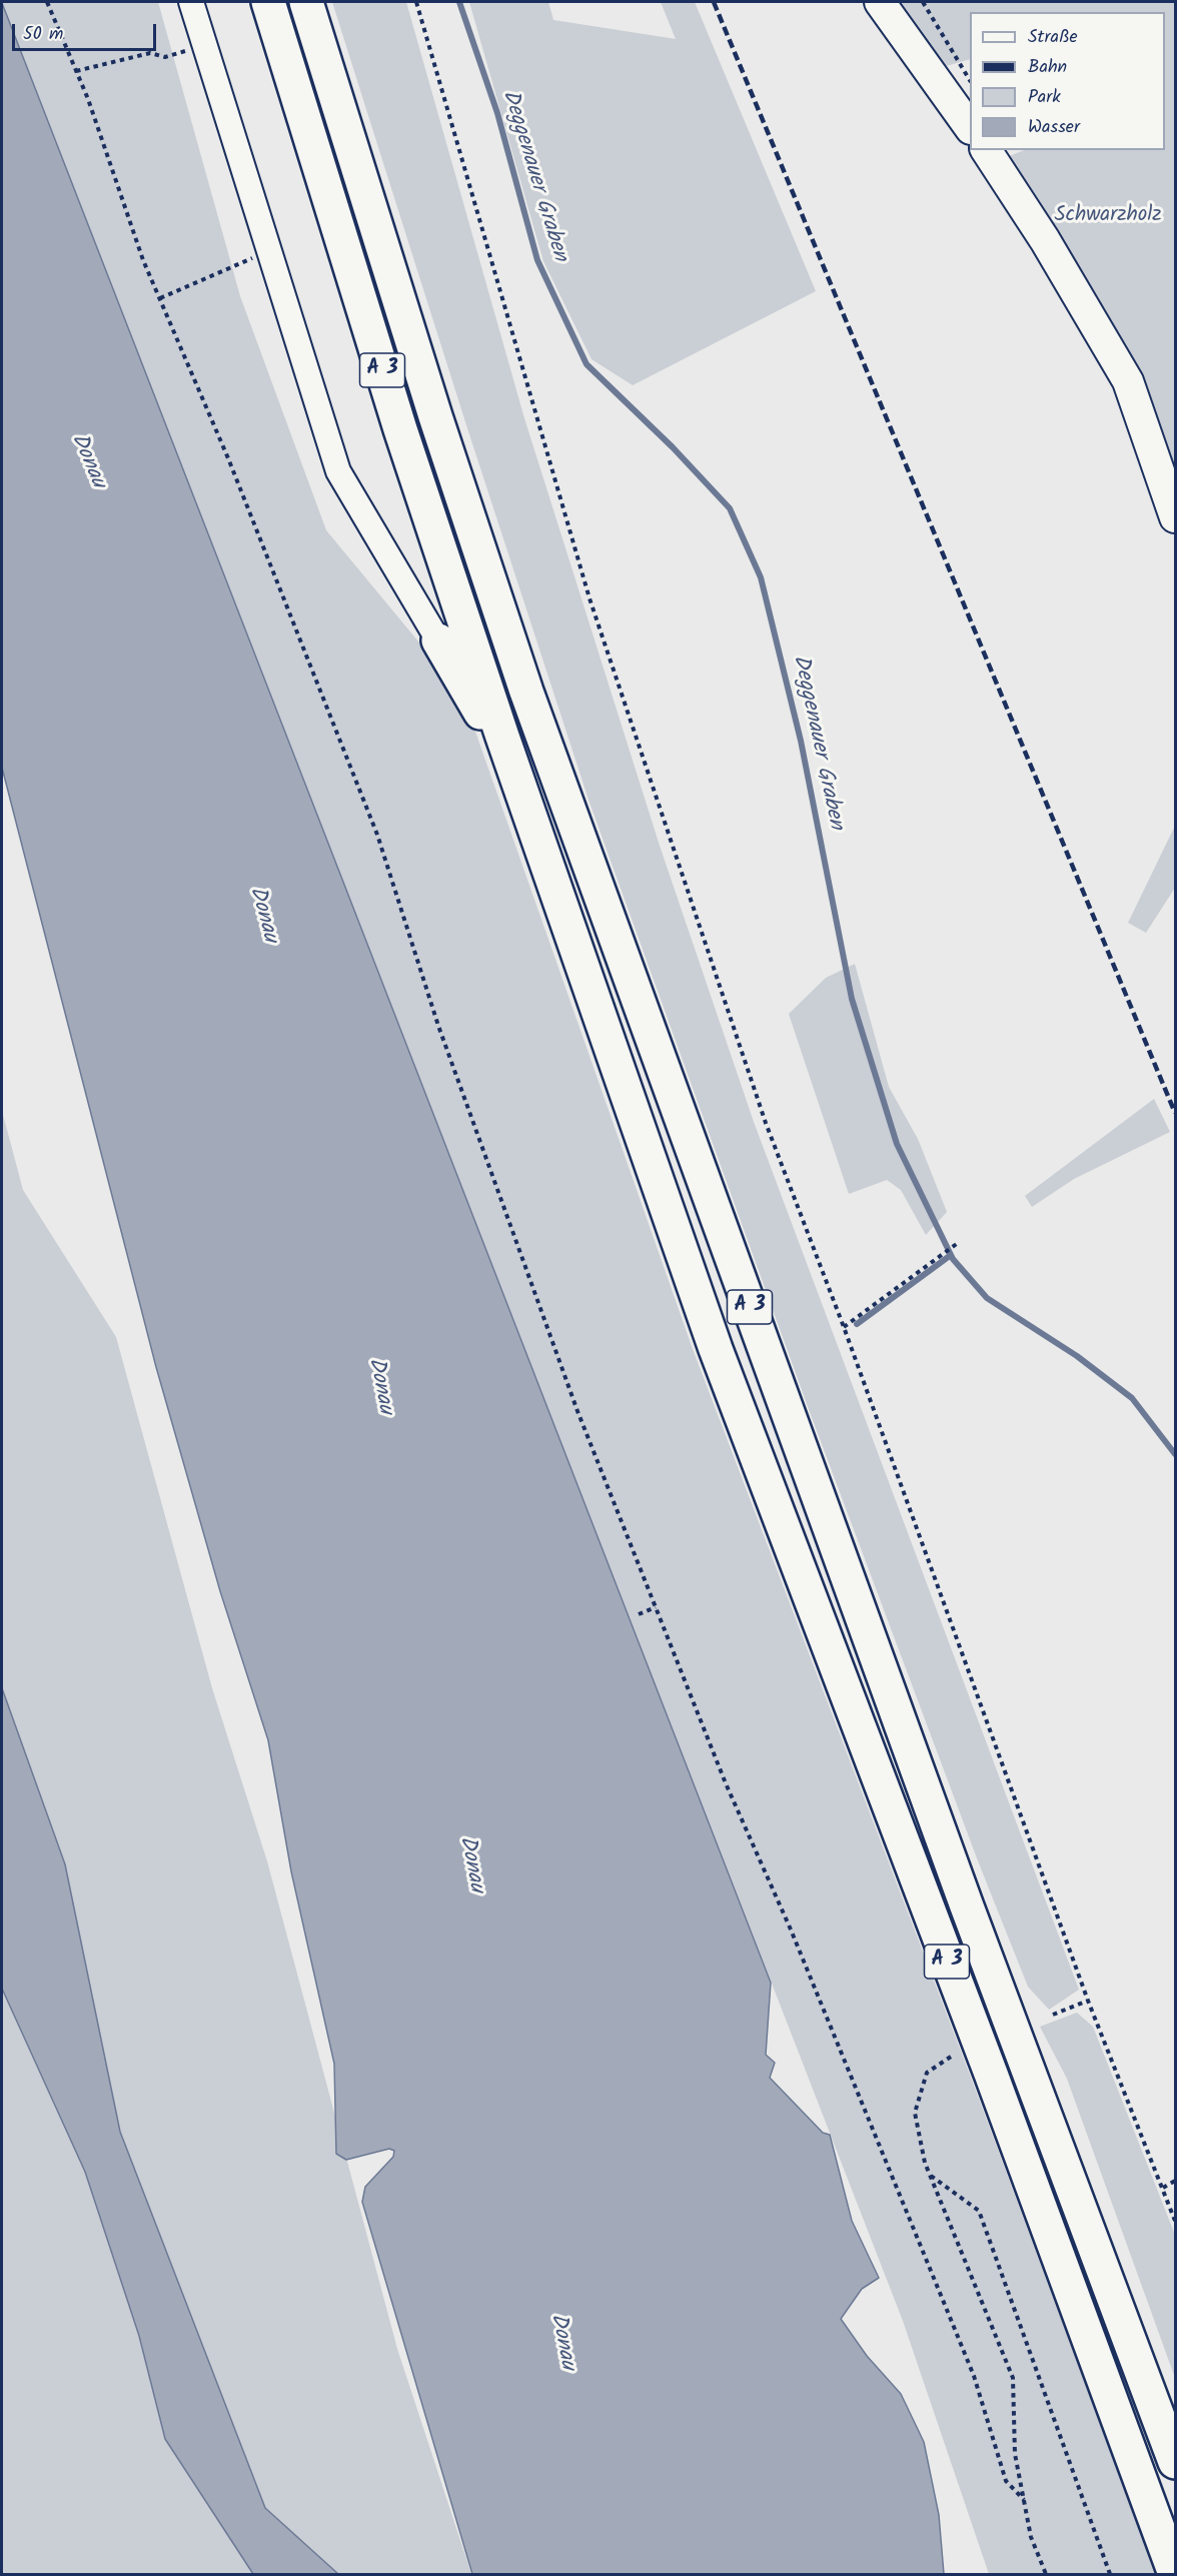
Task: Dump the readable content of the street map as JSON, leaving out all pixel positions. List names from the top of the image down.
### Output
{
  "streets": {
    "highway": ["A 3"]
  },
  "water": ["Deggenauer Graben", "Donau"],
  "parks": ["Schwarzholz"],
  "legend": [
    "Straße",
    "Bahn",
    "Park",
    "Wasser"
  ],
  "scale_bar": "50 m"
}
